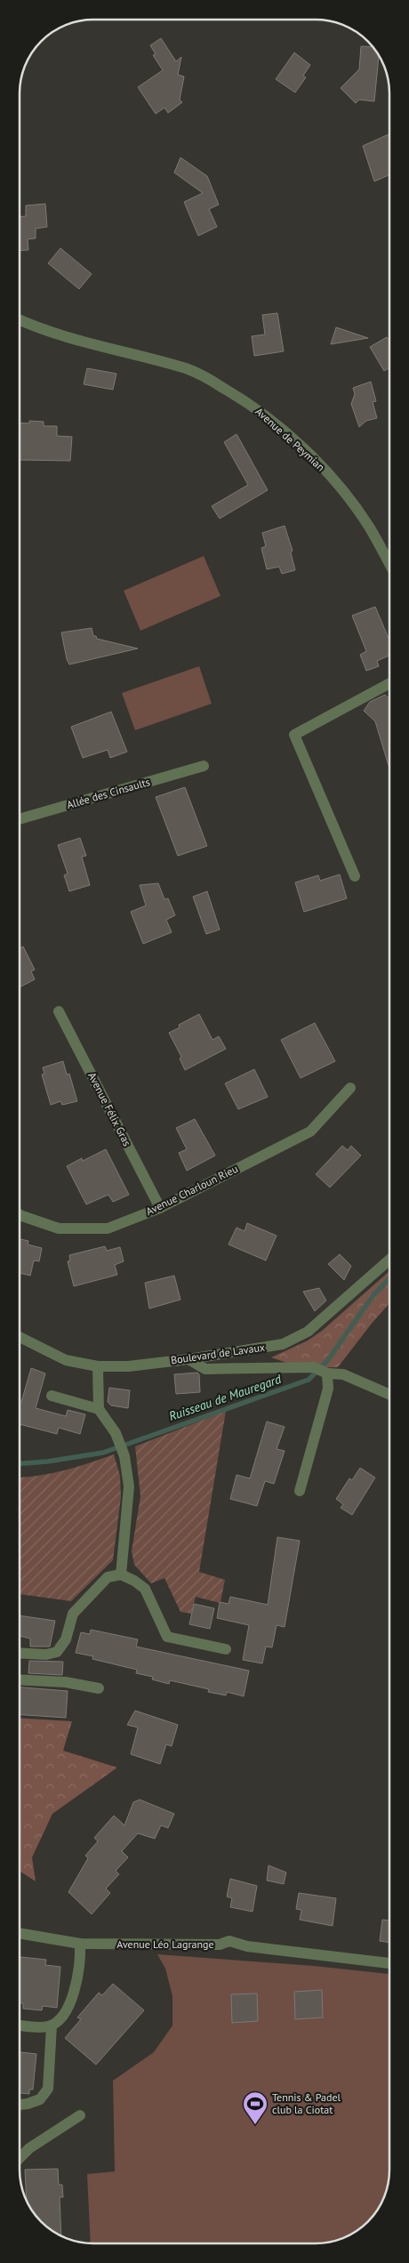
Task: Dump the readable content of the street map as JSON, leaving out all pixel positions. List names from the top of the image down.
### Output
{
  "streets": {
    "street": [
      "Avenue de Peymian",
      "Allée des Cinsaults",
      "Avenue Félix Gras",
      "Avenue Charloun Rieu",
      "Boulevard de Lavaux",
      "Avenue Léo Lagrange"
    ]
  },
  "crossings": [
    ["Avenue Félix Gras", "Avenue Charloun Rieu"]
  ],
  "water": ["Ruisseau de Mauregard"],
  "places": {
    "sports": ["Tennis & Padel club la Ciotat"]
  }
}
